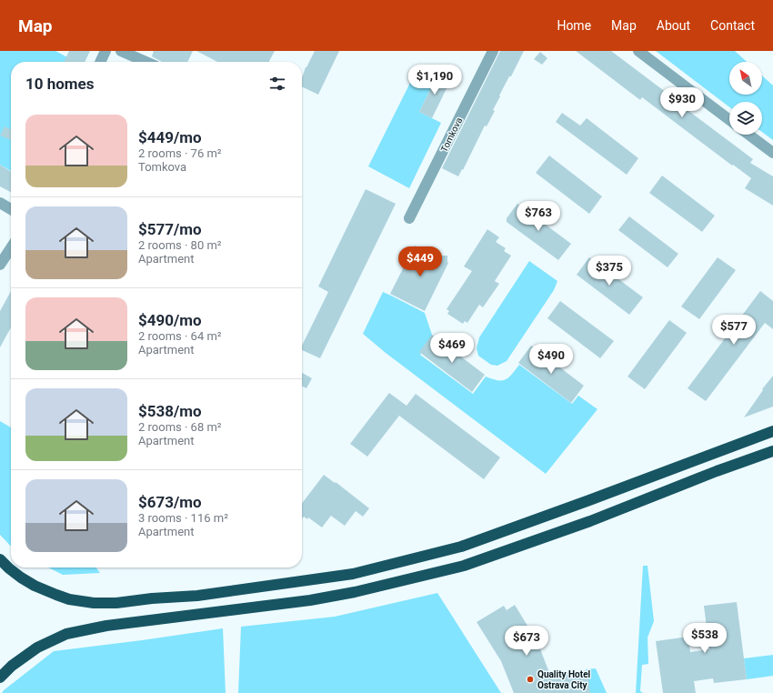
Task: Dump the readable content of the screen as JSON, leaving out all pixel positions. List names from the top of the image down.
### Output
{
  "streets": {
    "street": ["Tomkova"]
  },
  "places": ["Quality Hotel Ostrava City"],
  "north": "top left",
  "page": {
    "header": "Map",
    "nav": [
      "Home",
      "Map",
      "About",
      "Contact"
    ],
    "heading": "10 homes",
    "price": [
      "$1,190",
      "$930",
      "$763",
      "$449",
      "$375",
      "$577",
      "$469",
      "$490",
      "$538",
      "$673"
    ],
    "list": [
      {
        "name": "$449/mo",
        "note": "2 rooms · 76 m² · Tomkova"
      },
      {
        "name": "$577/mo",
        "note": "2 rooms · 80 m² · Apartment"
      },
      {
        "name": "$490/mo",
        "note": "2 rooms · 64 m² · Apartment"
      },
      {
        "name": "$538/mo",
        "note": "2 rooms · 68 m² · Apartment"
      },
      {
        "name": "$673/mo",
        "note": "3 rooms · 116 m² · Apartment"
      }
    ]
  }
}
